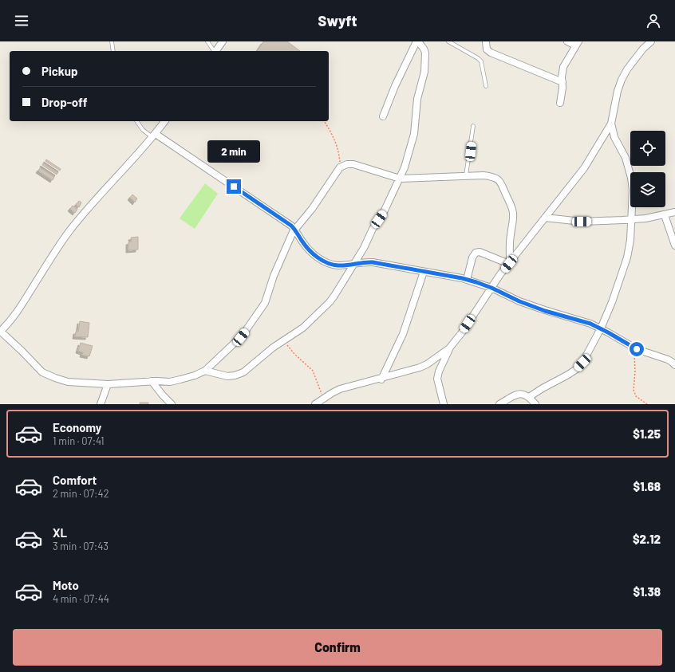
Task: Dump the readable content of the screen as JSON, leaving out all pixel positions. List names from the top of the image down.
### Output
{
  "page": {
    "header": "Swyft",
    "banner": ["Pickup", "Drop-off"],
    "bubble": "2 min",
    "list": [
      {
        "name": "Economy",
        "note": "1 min · 07:41",
        "value": "$1.25"
      },
      {
        "name": "Comfort",
        "note": "2 min · 07:42",
        "value": "$1.68"
      },
      {
        "name": "XL",
        "note": "3 min · 07:43",
        "value": "$2.12"
      },
      {
        "name": "Moto",
        "note": "4 min · 07:44",
        "value": "$1.38"
      }
    ],
    "buttons": "Confirm"
  }
}
